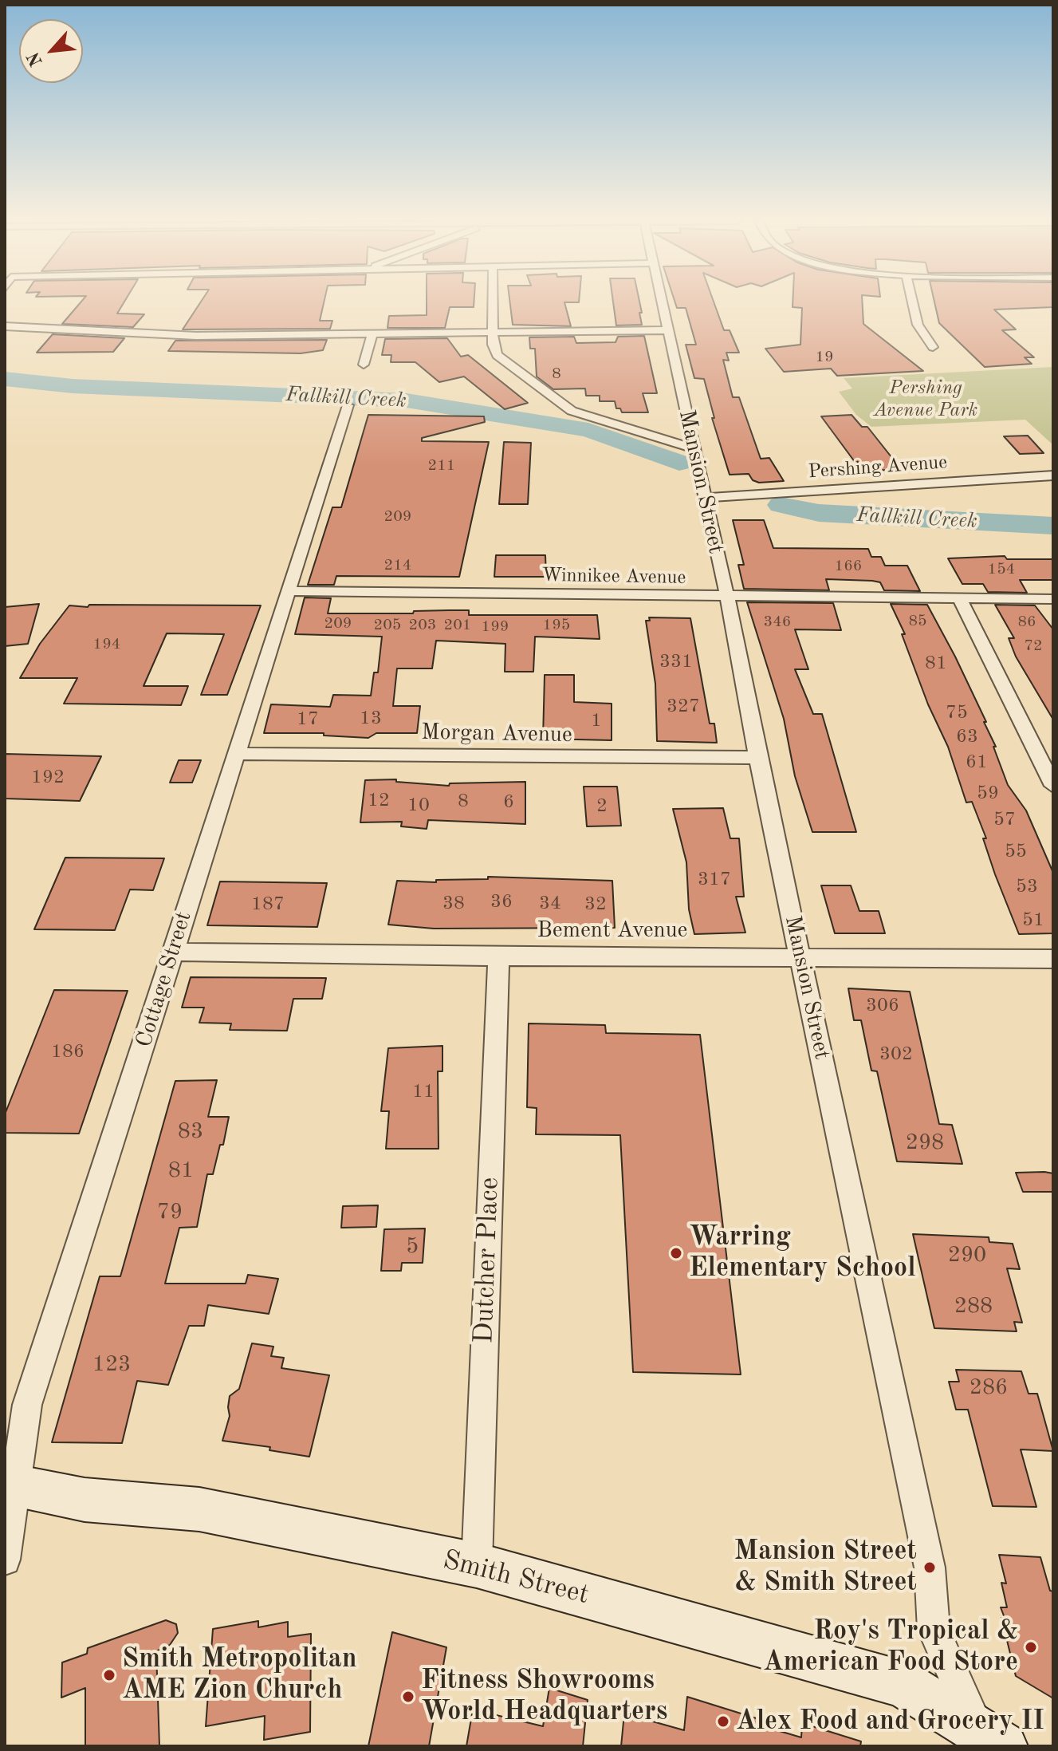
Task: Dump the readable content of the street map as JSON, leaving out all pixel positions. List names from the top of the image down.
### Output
{
  "streets": {
    "street": [
      "Pershing Avenue",
      "Mansion Street",
      "Winnikee Avenue",
      "Morgan Avenue",
      "Bement Avenue",
      "Cottage Street",
      "Dutcher Place",
      "Smith Street"
    ]
  },
  "crossings": [
    ["Pershing Avenue", "Mansion Street"],
    ["Mansion Street", "Winnikee Avenue"],
    ["Mansion Street", "Morgan Avenue"],
    ["Mansion Street", "Bement Avenue"],
    ["Mansion Street", "Smith Street"],
    ["Winnikee Avenue", "Cottage Street"],
    ["Morgan Avenue", "Cottage Street"],
    ["Bement Avenue", "Cottage Street"],
    ["Bement Avenue", "Dutcher Place"],
    ["Cottage Street", "Smith Street"],
    ["Dutcher Place", "Smith Street"]
  ],
  "water": ["Fallkill Creek"],
  "parks": ["Pershing Avenue Park"],
  "places": [
    "Warring Elementary School",
    "Mansion Street & Smith Street",
    "Roy's Tropical & American Food Store",
    "Smith Metropolitan AME Zion Church",
    "Fitness Showrooms World Headquarters",
    "Alex Food and Grocery II"
  ],
  "house_numbers": [
    "19",
    "8",
    "211",
    "209",
    "214",
    "166",
    "154",
    "85",
    "346",
    "86",
    "209",
    "205",
    "203",
    "201",
    "195",
    "199",
    "194",
    "72",
    "331",
    "81",
    "327",
    "75",
    "13",
    "17",
    "1",
    "63",
    "61",
    "192",
    "59",
    "12",
    "8",
    "6",
    "10",
    "2",
    "57",
    "55",
    "317",
    "53",
    "36",
    "38",
    "34",
    "187",
    "32",
    "51",
    "306",
    "186",
    "302",
    "11",
    "83",
    "298",
    "81",
    "79",
    "5",
    "290",
    "288",
    "123",
    "286"
  ],
  "north": "bottom left"
}
